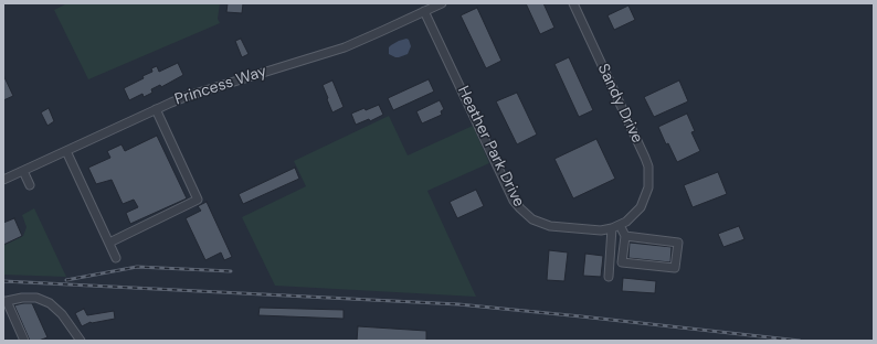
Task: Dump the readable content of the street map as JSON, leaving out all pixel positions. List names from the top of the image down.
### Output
{
  "streets": {
    "street": ["Princess Way", "Sandy Drive", "Heather Park Drive"]
  },
  "crossings": [
    ["Princess Way", "Heather Park Drive"],
    ["Sandy Drive", "Heather Park Drive"]
  ]
}
